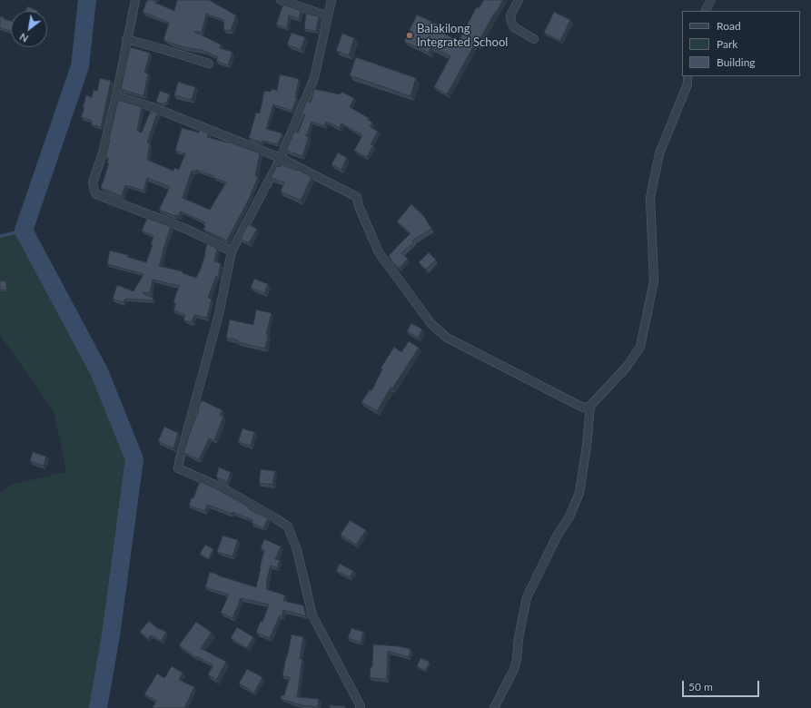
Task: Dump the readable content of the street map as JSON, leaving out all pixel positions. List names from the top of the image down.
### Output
{
  "places": ["Balakilong Integrated School"],
  "legend": ["Road", "Park", "Building"],
  "scale_bar": "50 m",
  "north": "bottom left"
}
